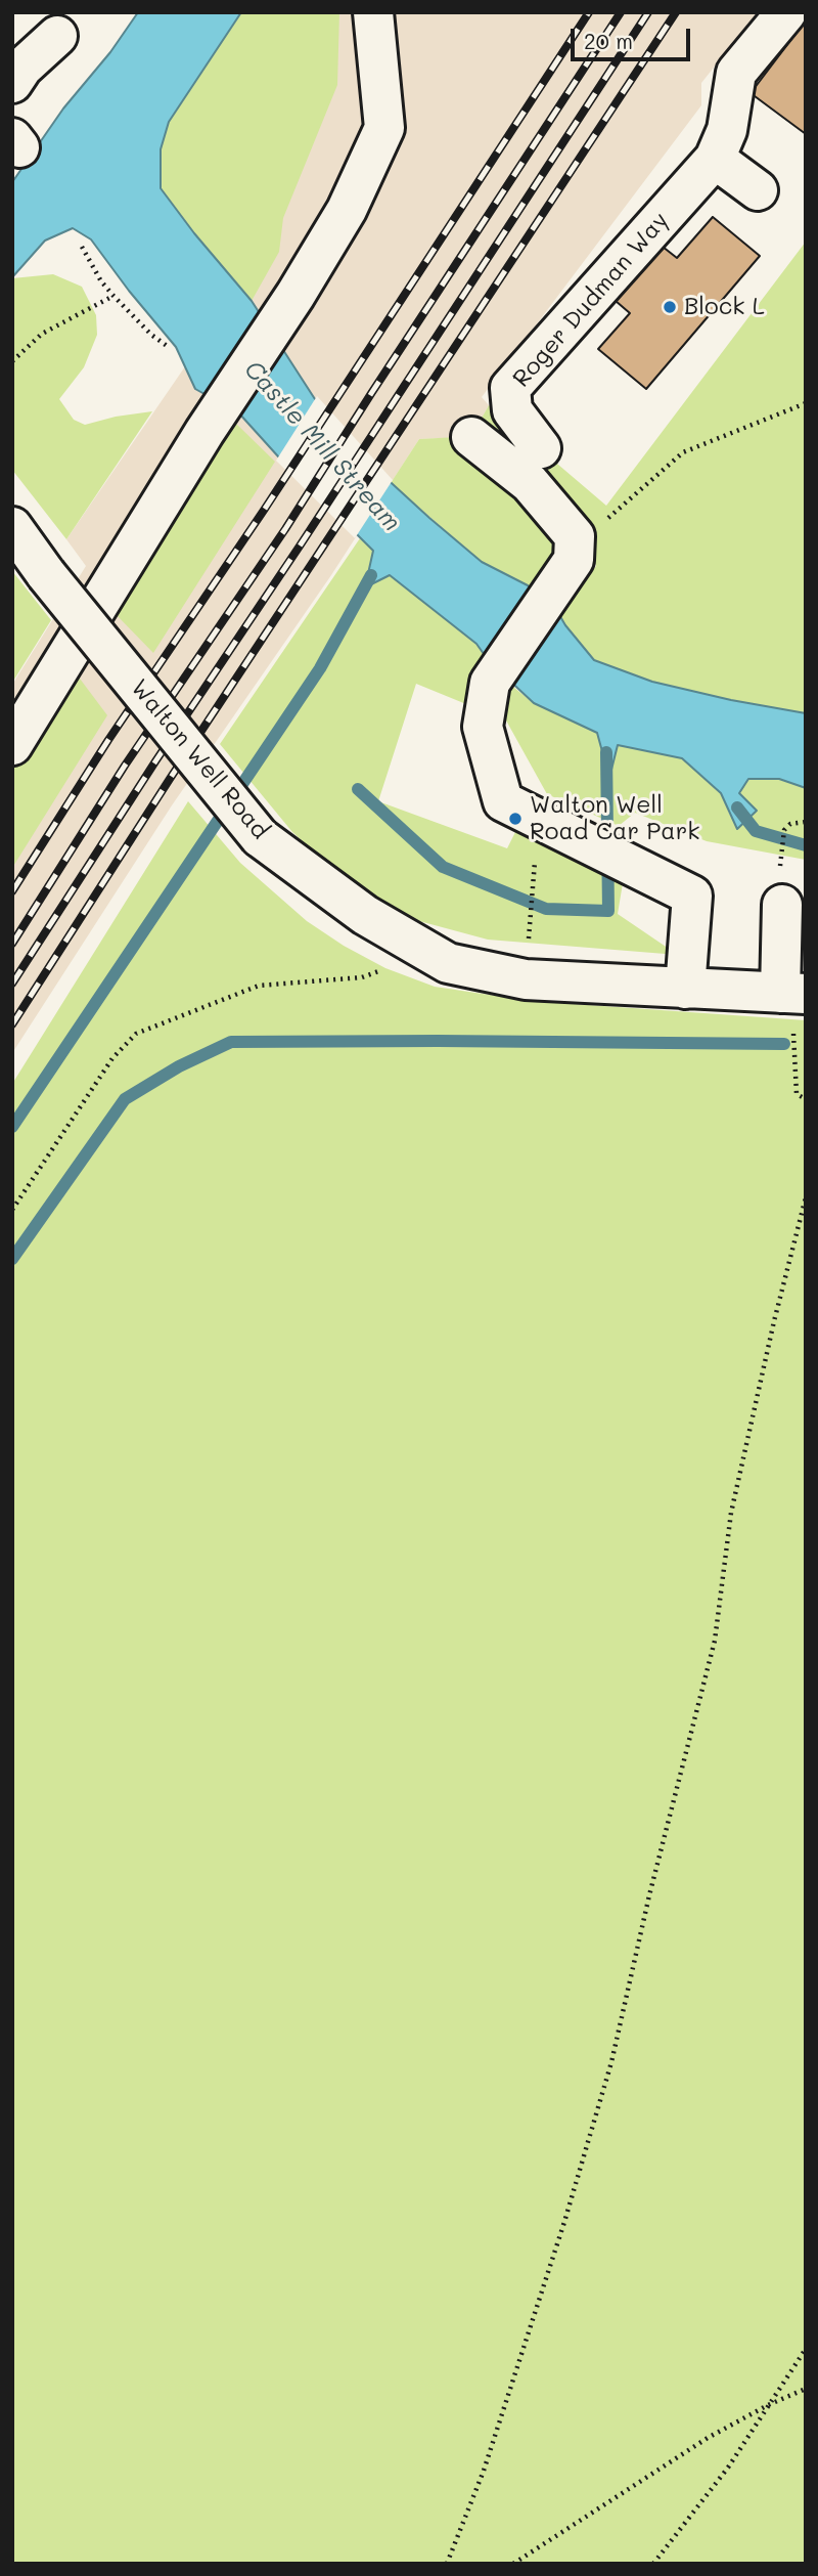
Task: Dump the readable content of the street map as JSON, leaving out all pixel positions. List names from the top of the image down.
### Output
{
  "streets": {
    "street": ["Roger Dudman Way", "Walton Well Road"]
  },
  "water": ["Castle Mill Stream"],
  "places": ["Block L", "Walton Well Road Car Park"],
  "scale_bar": "20 m"
}
